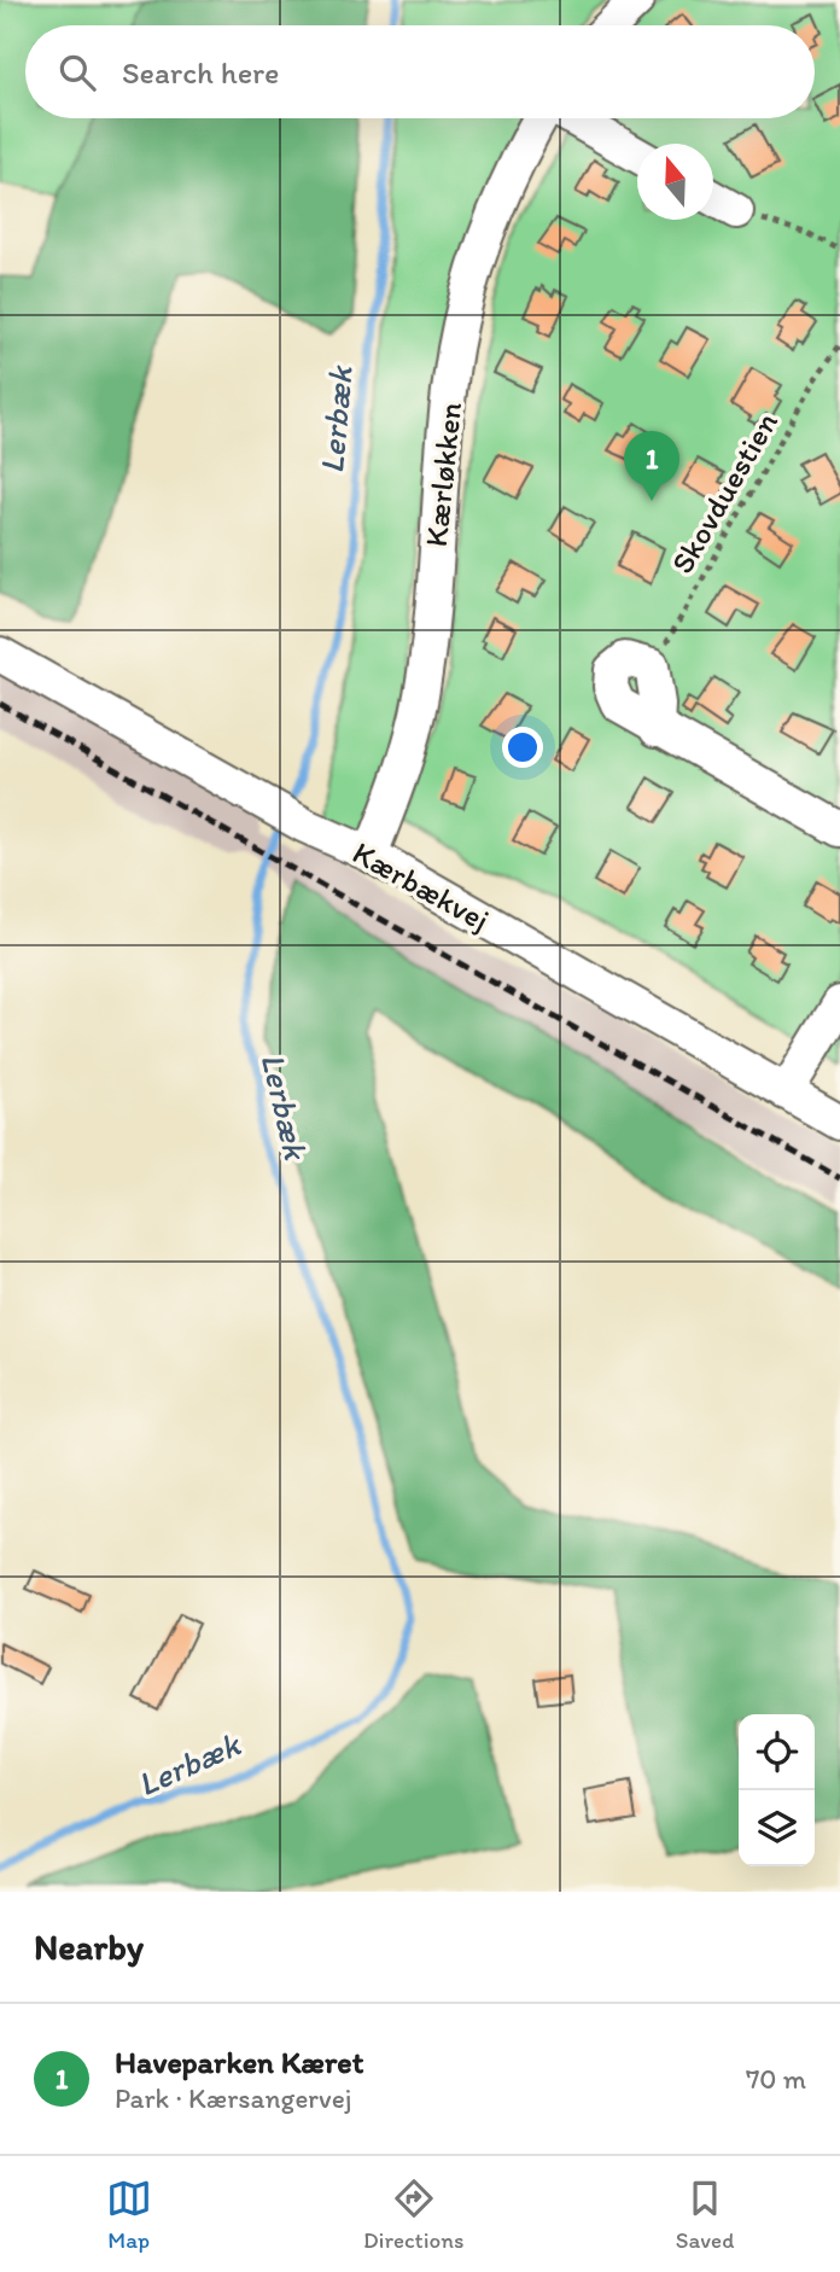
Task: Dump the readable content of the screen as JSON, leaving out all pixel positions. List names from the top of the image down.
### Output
{
  "streets": {
    "street": ["Kærløkken", "Kærbækvej"],
    "path": ["Skovduestien"]
  },
  "crossings": [
    ["Kærløkken", "Kærbækvej"]
  ],
  "water": ["Lerbæk"],
  "north": "top",
  "page": {
    "search": "Search here",
    "pins": "1",
    "heading": "Nearby",
    "list": [
      {
        "mark": "1",
        "name": "Haveparken Kæret",
        "note": "Park · Kærsangervej",
        "value": "70 m"
      }
    ],
    "nav": ["Map", "Directions", "Saved"]
  }
}
